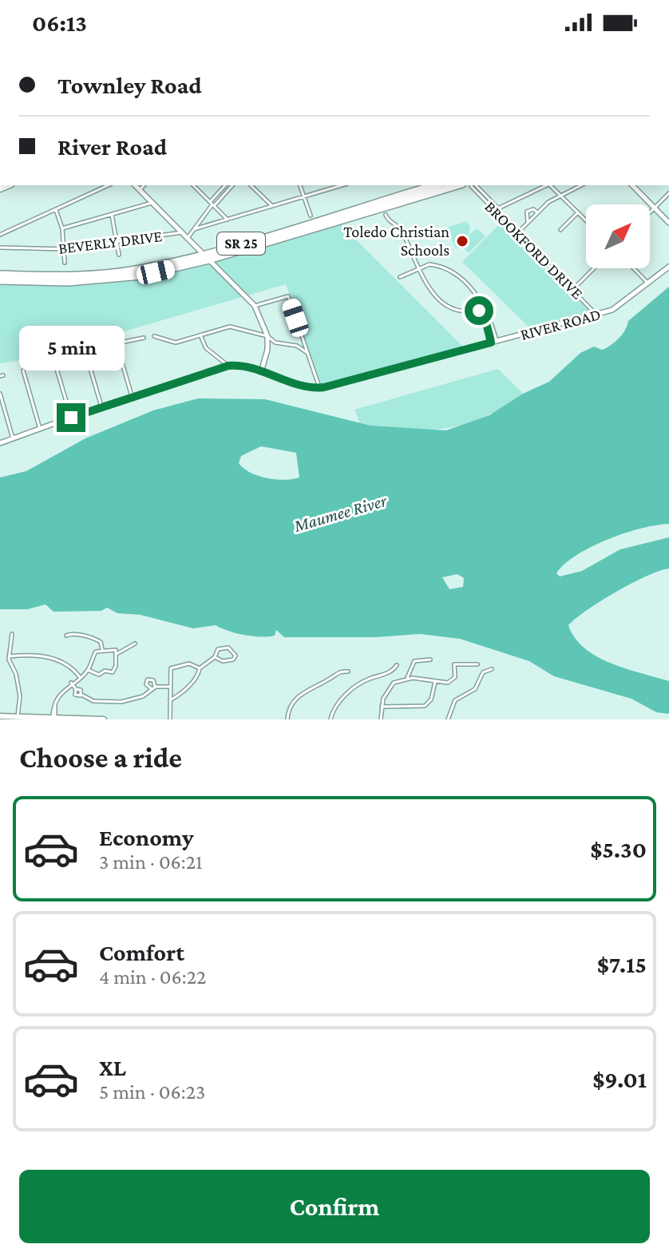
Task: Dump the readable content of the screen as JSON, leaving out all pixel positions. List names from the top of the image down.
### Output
{
  "streets": {
    "highway": ["SR 25"],
    "street": ["BEVERLY DRIVE", "BROOKFORD DRIVE", "RIVER ROAD"]
  },
  "crossings": [
    ["BROOKFORD DRIVE", "RIVER ROAD"]
  ],
  "water": ["Maumee River"],
  "places": ["Toledo Christian Schools"],
  "north": "top right",
  "page": {
    "status": "06:13",
    "banner": ["Townley Road", "River Road"],
    "bubble": "5 min",
    "heading": "Choose a ride",
    "list": [
      {
        "name": "Economy",
        "note": "3 min · 06:21",
        "value": "$5.30"
      },
      {
        "name": "Comfort",
        "note": "4 min · 06:22",
        "value": "$7.15"
      },
      {
        "name": "XL",
        "note": "5 min · 06:23",
        "value": "$9.01"
      }
    ],
    "buttons": "Confirm"
  }
}
